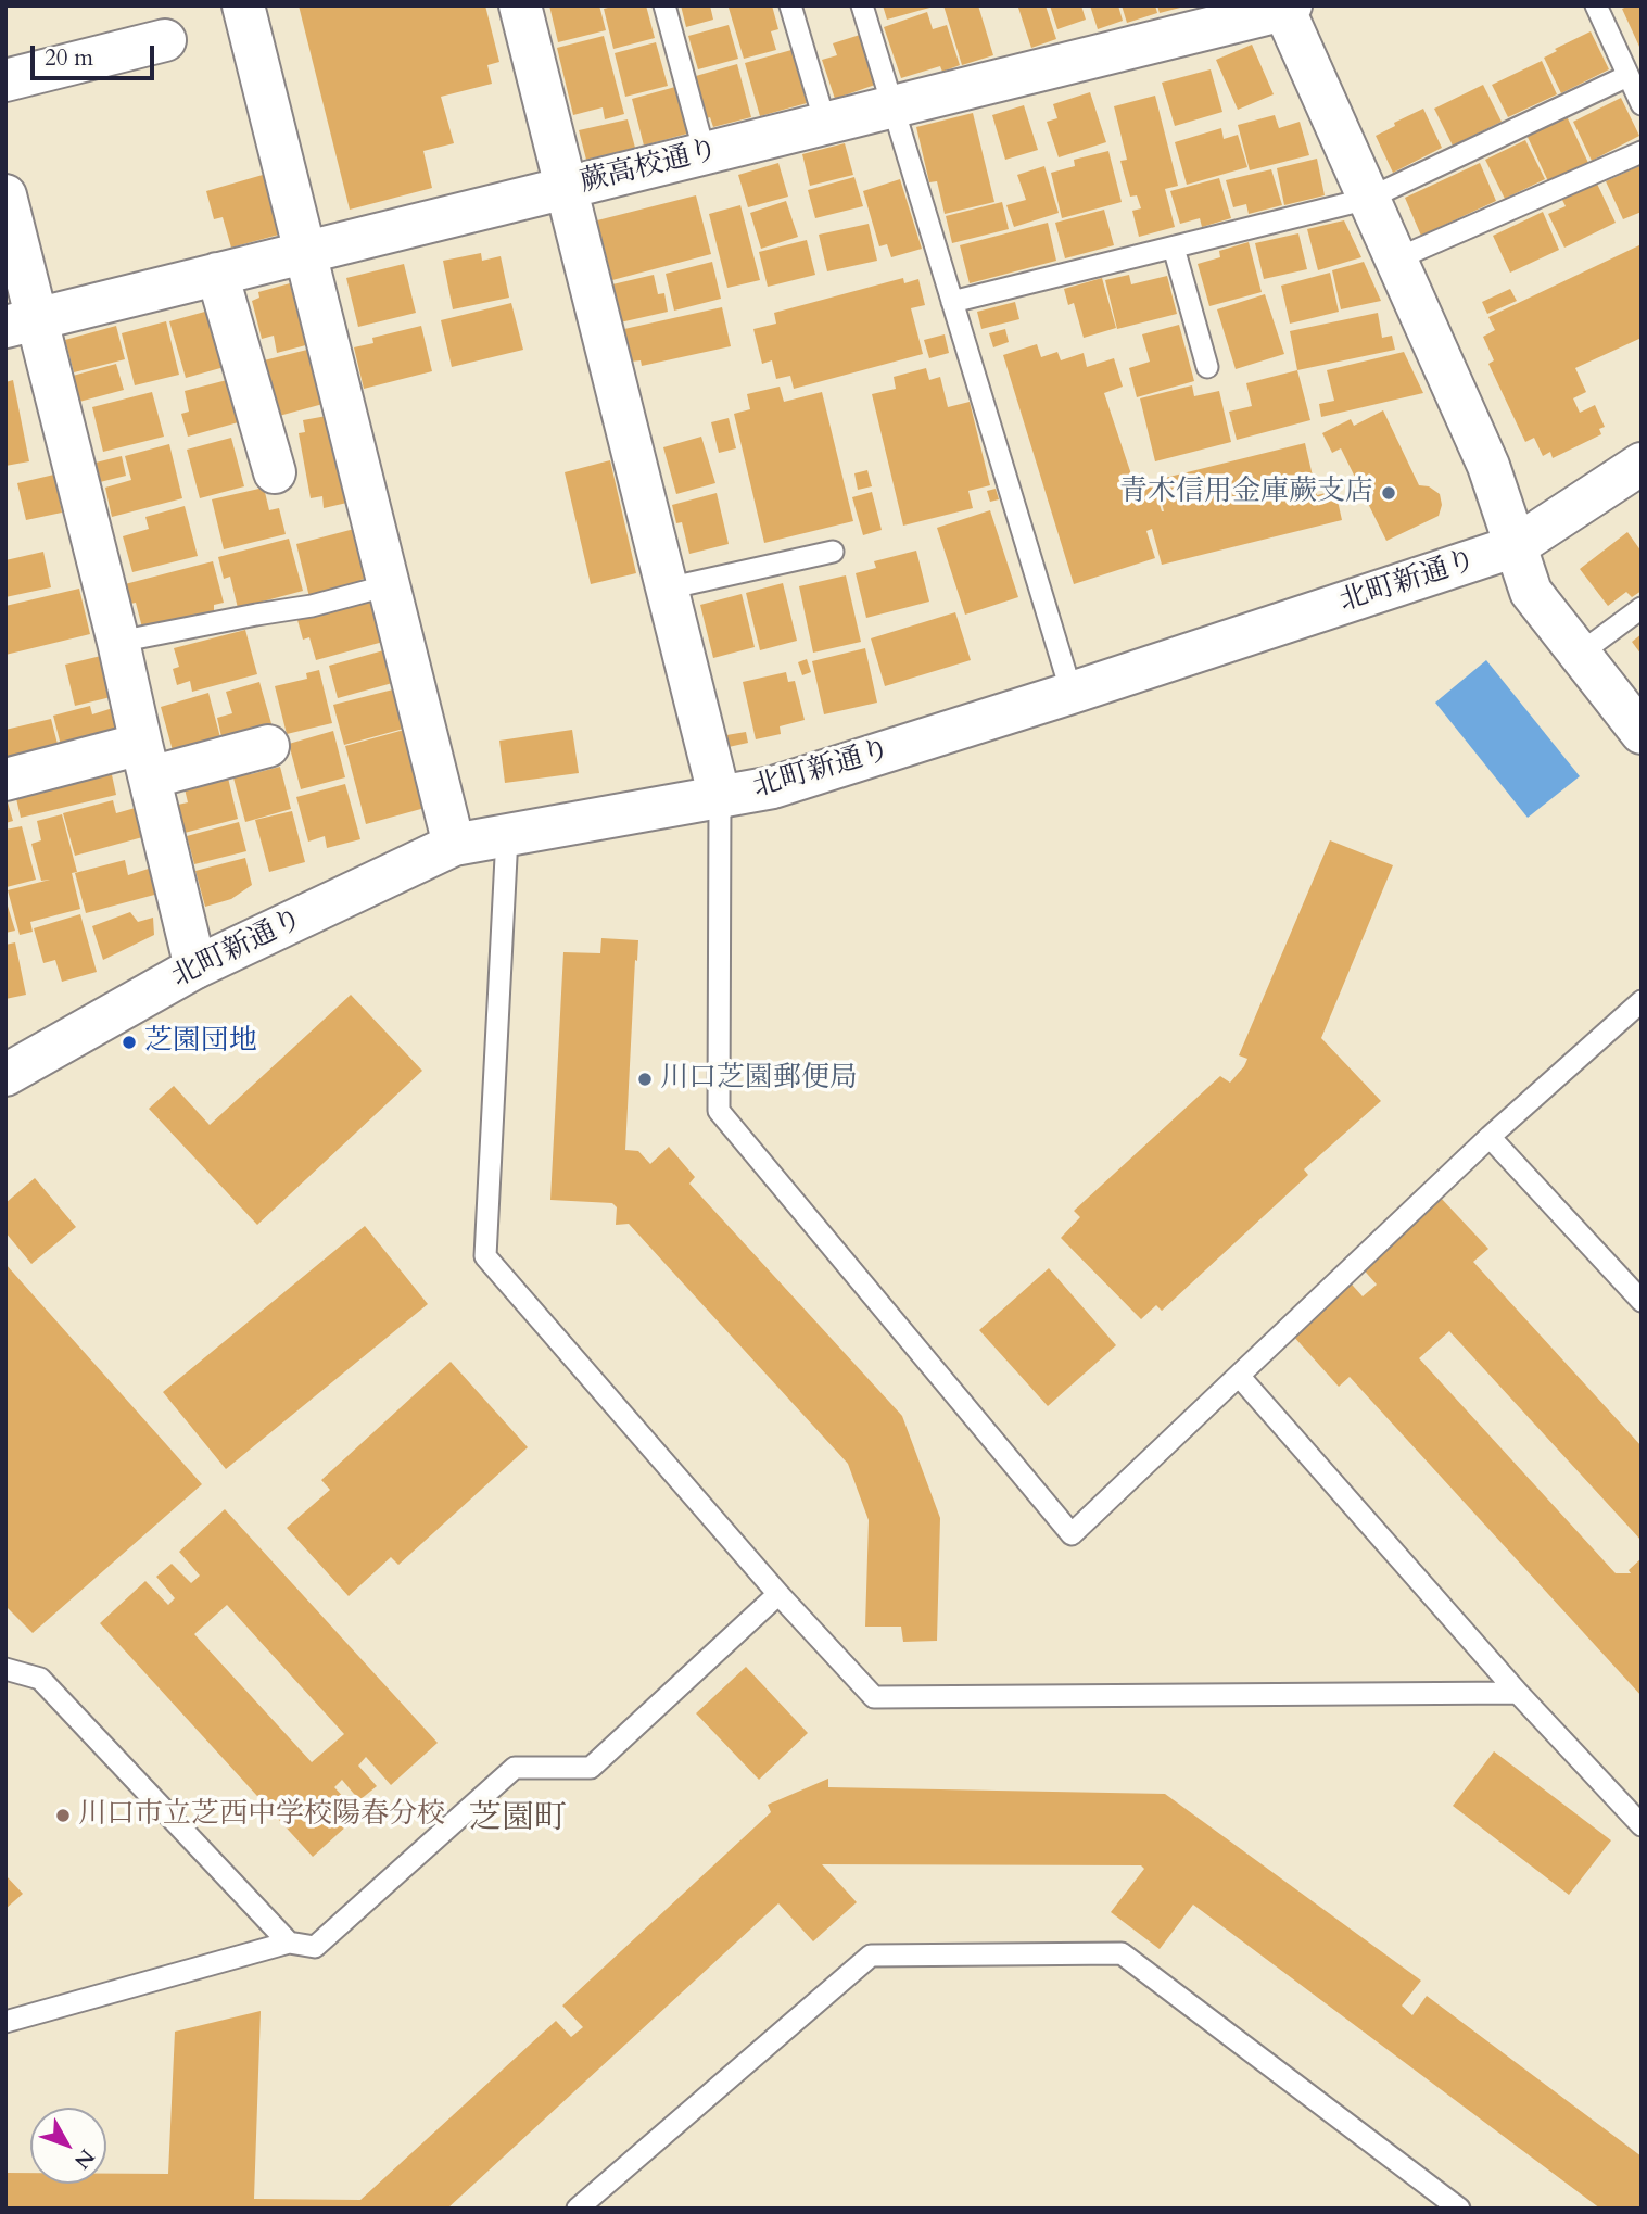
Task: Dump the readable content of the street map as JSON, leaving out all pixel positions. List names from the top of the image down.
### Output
{
  "streets": {
    "street": ["蕨高校通り", "北町新通り"]
  },
  "districts": ["芝園町"],
  "places": [
    "青木信用金庫蕨支店",
    "芝園団地",
    "川口芝園郵便局",
    "川口市立芝西中学校陽春分校"
  ],
  "scale_bar": "20 m",
  "north": "bottom right"
}
